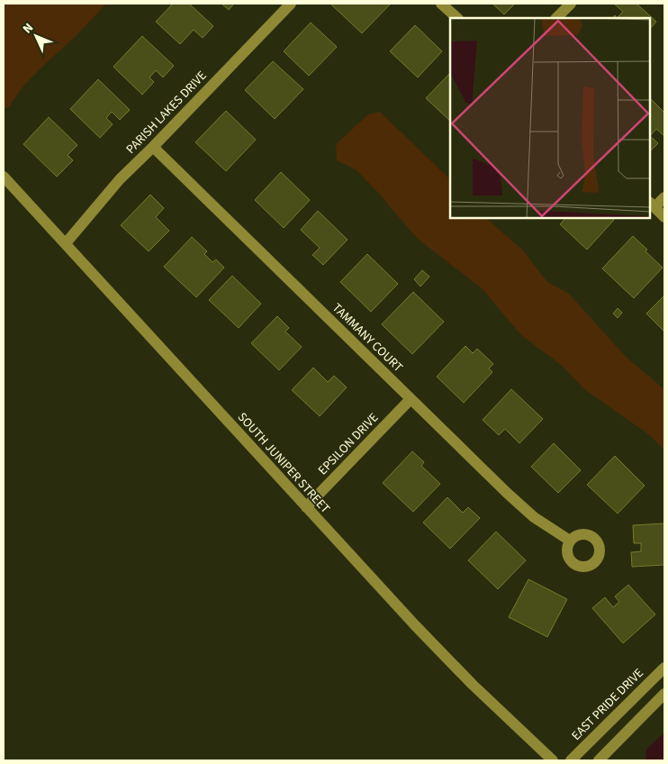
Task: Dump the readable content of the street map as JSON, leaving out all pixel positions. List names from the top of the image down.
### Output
{
  "streets": {
    "street": [
      "PARISH LAKES DRIVE",
      "TAMMANY COURT",
      "EPSILON DRIVE",
      "SOUTH JUNIPER STREET",
      "EAST PRIDE DRIVE"
    ]
  },
  "crossings": [
    ["PARISH LAKES DRIVE", "TAMMANY COURT"],
    ["PARISH LAKES DRIVE", "SOUTH JUNIPER STREET"],
    ["TAMMANY COURT", "EPSILON DRIVE"],
    ["EPSILON DRIVE", "SOUTH JUNIPER STREET"]
  ],
  "north": "top left"
}
